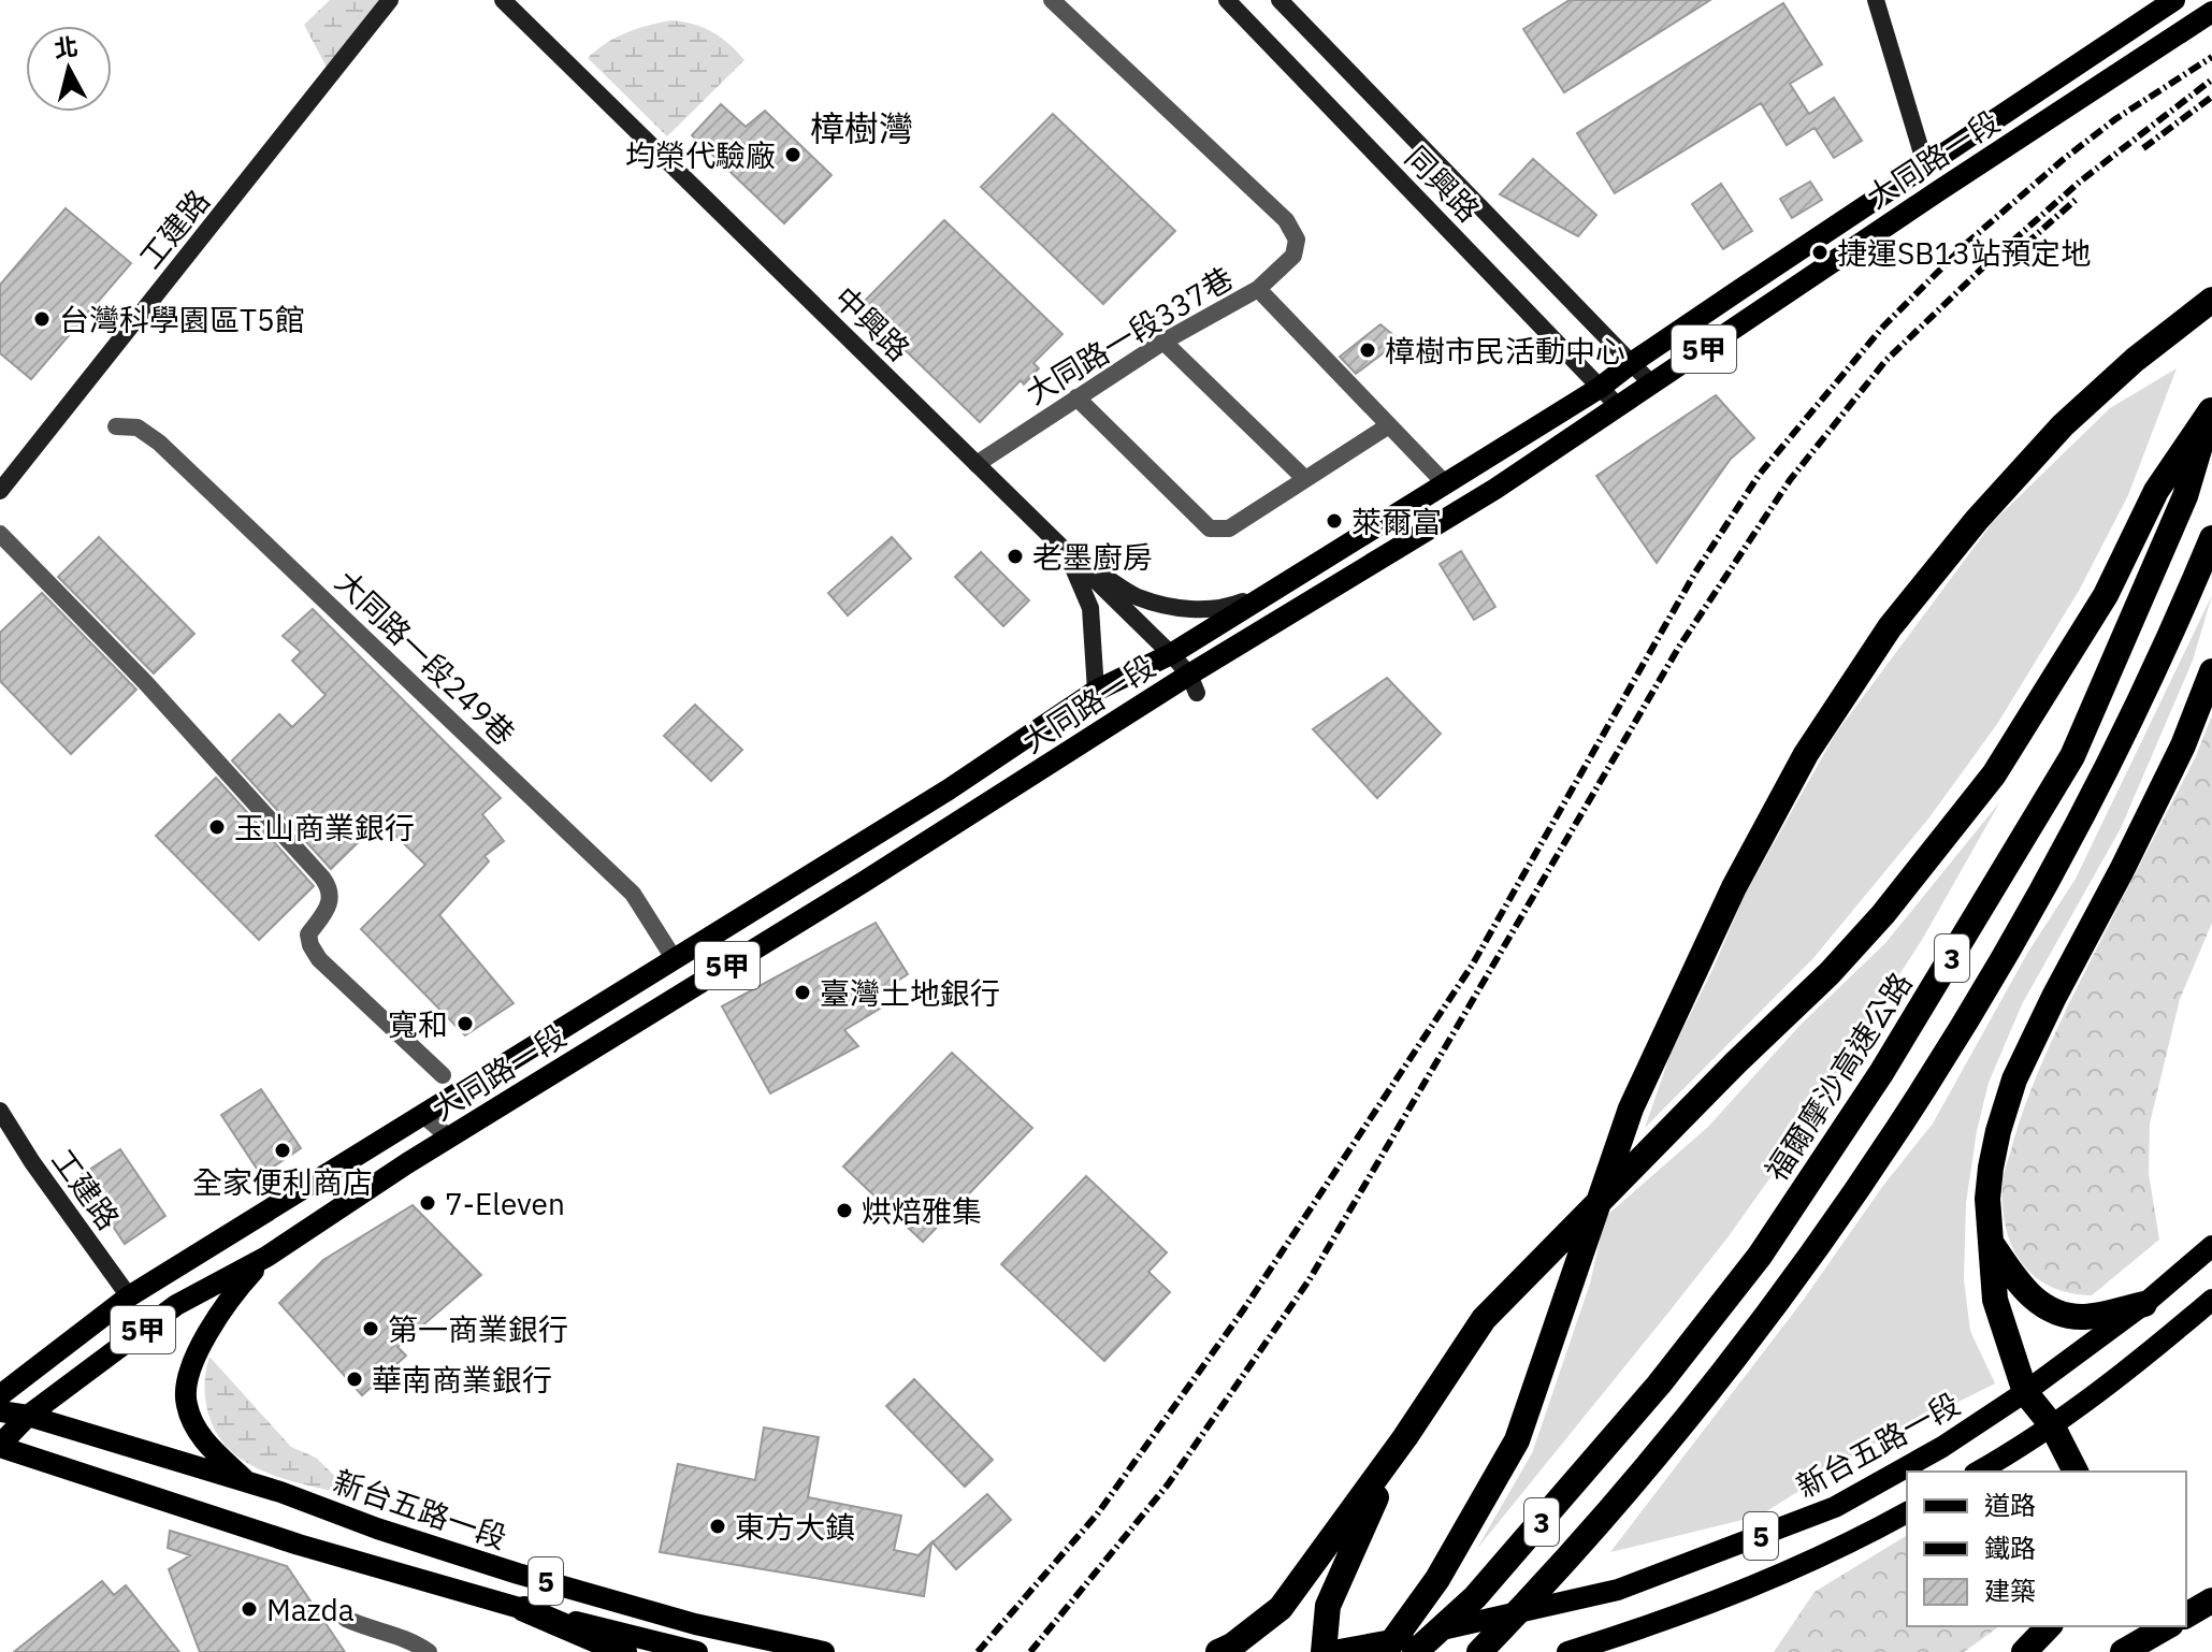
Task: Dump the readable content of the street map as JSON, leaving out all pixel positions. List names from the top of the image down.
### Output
{
  "streets": {
    "highway": ["3", "福爾摩沙高速公路"],
    "main road": [
      "大同路一段",
      "5甲",
      "新台五路一段",
      "5"
    ],
    "street": [
      "同興路",
      "工建路",
      "中興路",
      "大同路一段337巷",
      "大同路一段249巷"
    ]
  },
  "crossings": [
    ["大同路一段", "同興路"],
    ["大同路一段", "工建路"],
    ["大同路一段", "中興路"],
    ["大同路一段", "大同路一段337巷"],
    ["大同路一段", "大同路一段249巷"],
    ["大同路一段", "新台五路一段"],
    ["中興路", "大同路一段337巷"]
  ],
  "districts": ["樟樹灣"],
  "places": [
    "均榮代驗廠",
    "捷運SB13站預定地",
    "台灣科學園區T5館",
    "樟樹市民活動中心",
    "萊爾富",
    "老墨廚房",
    "玉山商業銀行",
    "臺灣土地銀行",
    "寬和",
    "全家便利商店",
    "7-Eleven",
    "烘焙雅集",
    "第一商業銀行",
    "華南商業銀行",
    "東方大鎮",
    "Mazda"
  ],
  "legend": ["道路", "鐵路", "建築"],
  "north": "top"
}
